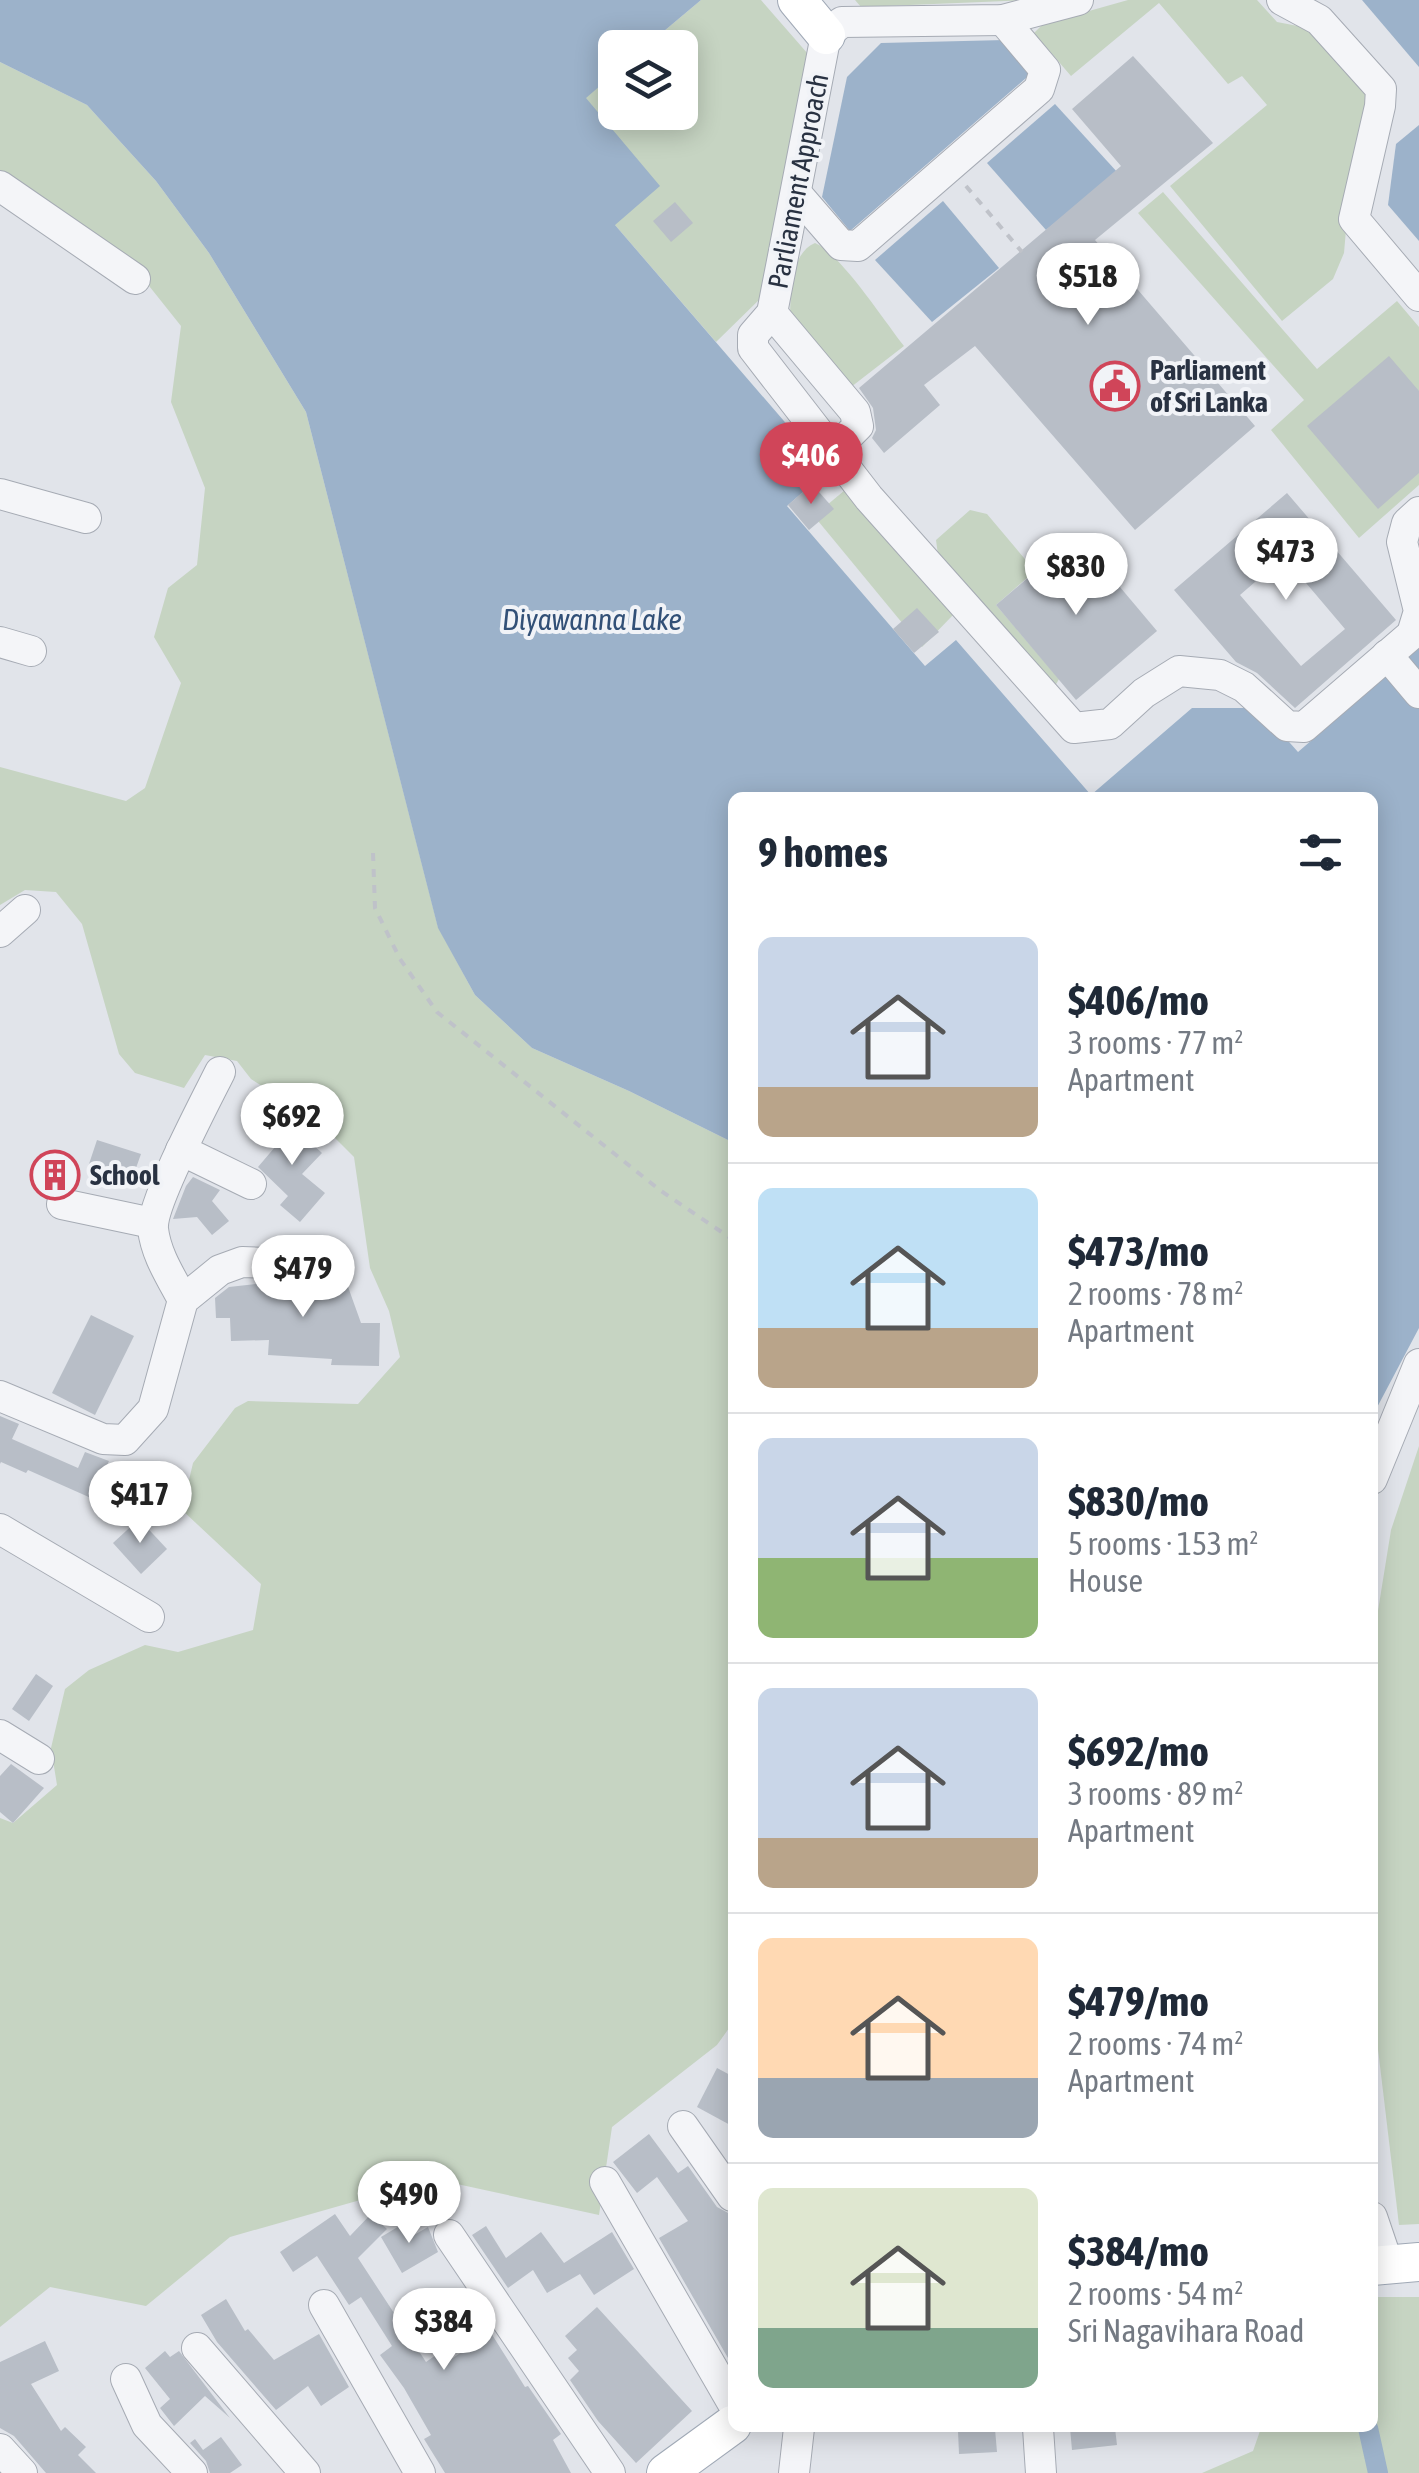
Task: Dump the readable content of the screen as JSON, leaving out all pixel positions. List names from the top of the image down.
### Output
{
  "streets": {
    "main road": ["Parliament Approach"]
  },
  "water": ["Diyawanna Lake"],
  "places": {
    "public building": ["Parliament of Sri Lanka"],
    "building": ["School"]
  },
  "page": {
    "price": [
      "$518",
      "$406",
      "$473",
      "$830",
      "$692",
      "$479",
      "$417",
      "$490",
      "$384"
    ],
    "heading": "9 homes",
    "list": [
      {
        "name": "$406/mo",
        "note": "3 rooms · 77 m² · Apartment"
      },
      {
        "name": "$473/mo",
        "note": "2 rooms · 78 m² · Apartment"
      },
      {
        "name": "$830/mo",
        "note": "5 rooms · 153 m² · House"
      },
      {
        "name": "$692/mo",
        "note": "3 rooms · 89 m² · Apartment"
      },
      {
        "name": "$479/mo",
        "note": "2 rooms · 74 m² · Apartment"
      },
      {
        "name": "$384/mo",
        "note": "2 rooms · 54 m² · Sri Nagavihara Road"
      }
    ]
  }
}
